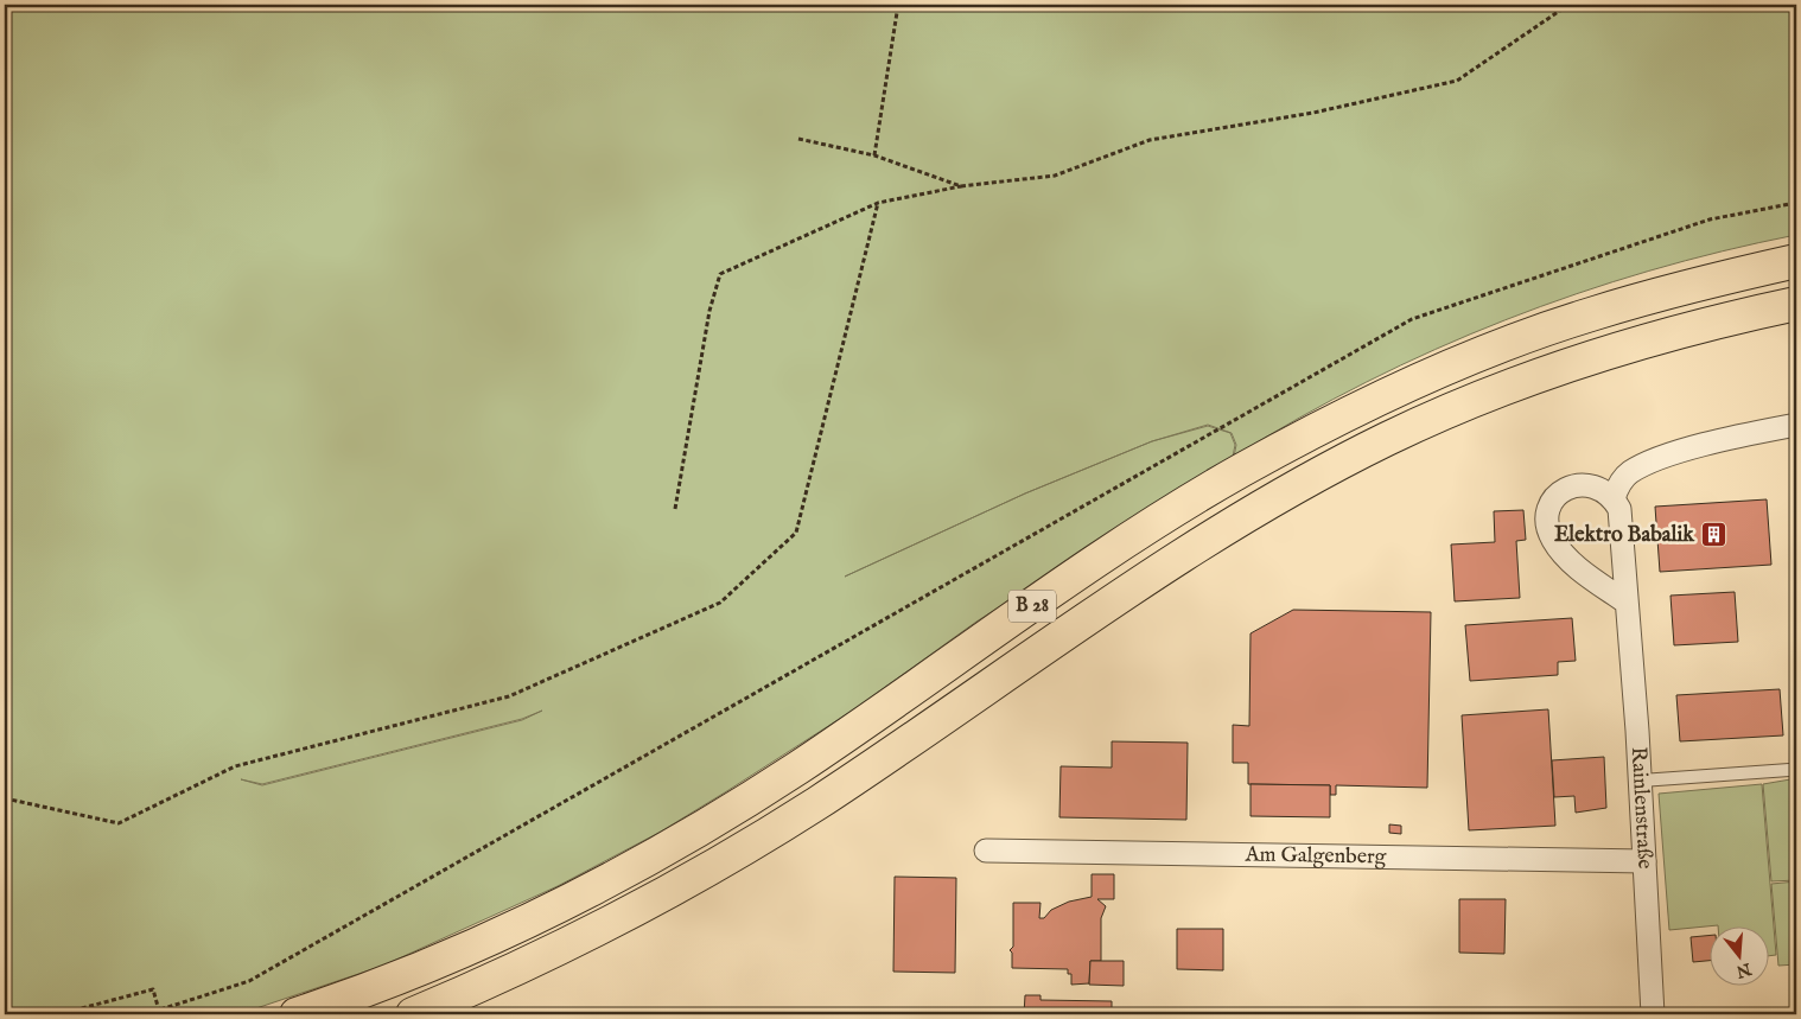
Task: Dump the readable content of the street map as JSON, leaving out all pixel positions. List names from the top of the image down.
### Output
{
  "streets": {
    "highway": ["B 28"],
    "street": ["Rainlenstraße", "Am Galgenberg"]
  },
  "crossings": [
    ["Rainlenstraße", "Am Galgenberg"]
  ],
  "places": {
    "building": ["Elektro Babalik"]
  },
  "north": "bottom"
}
